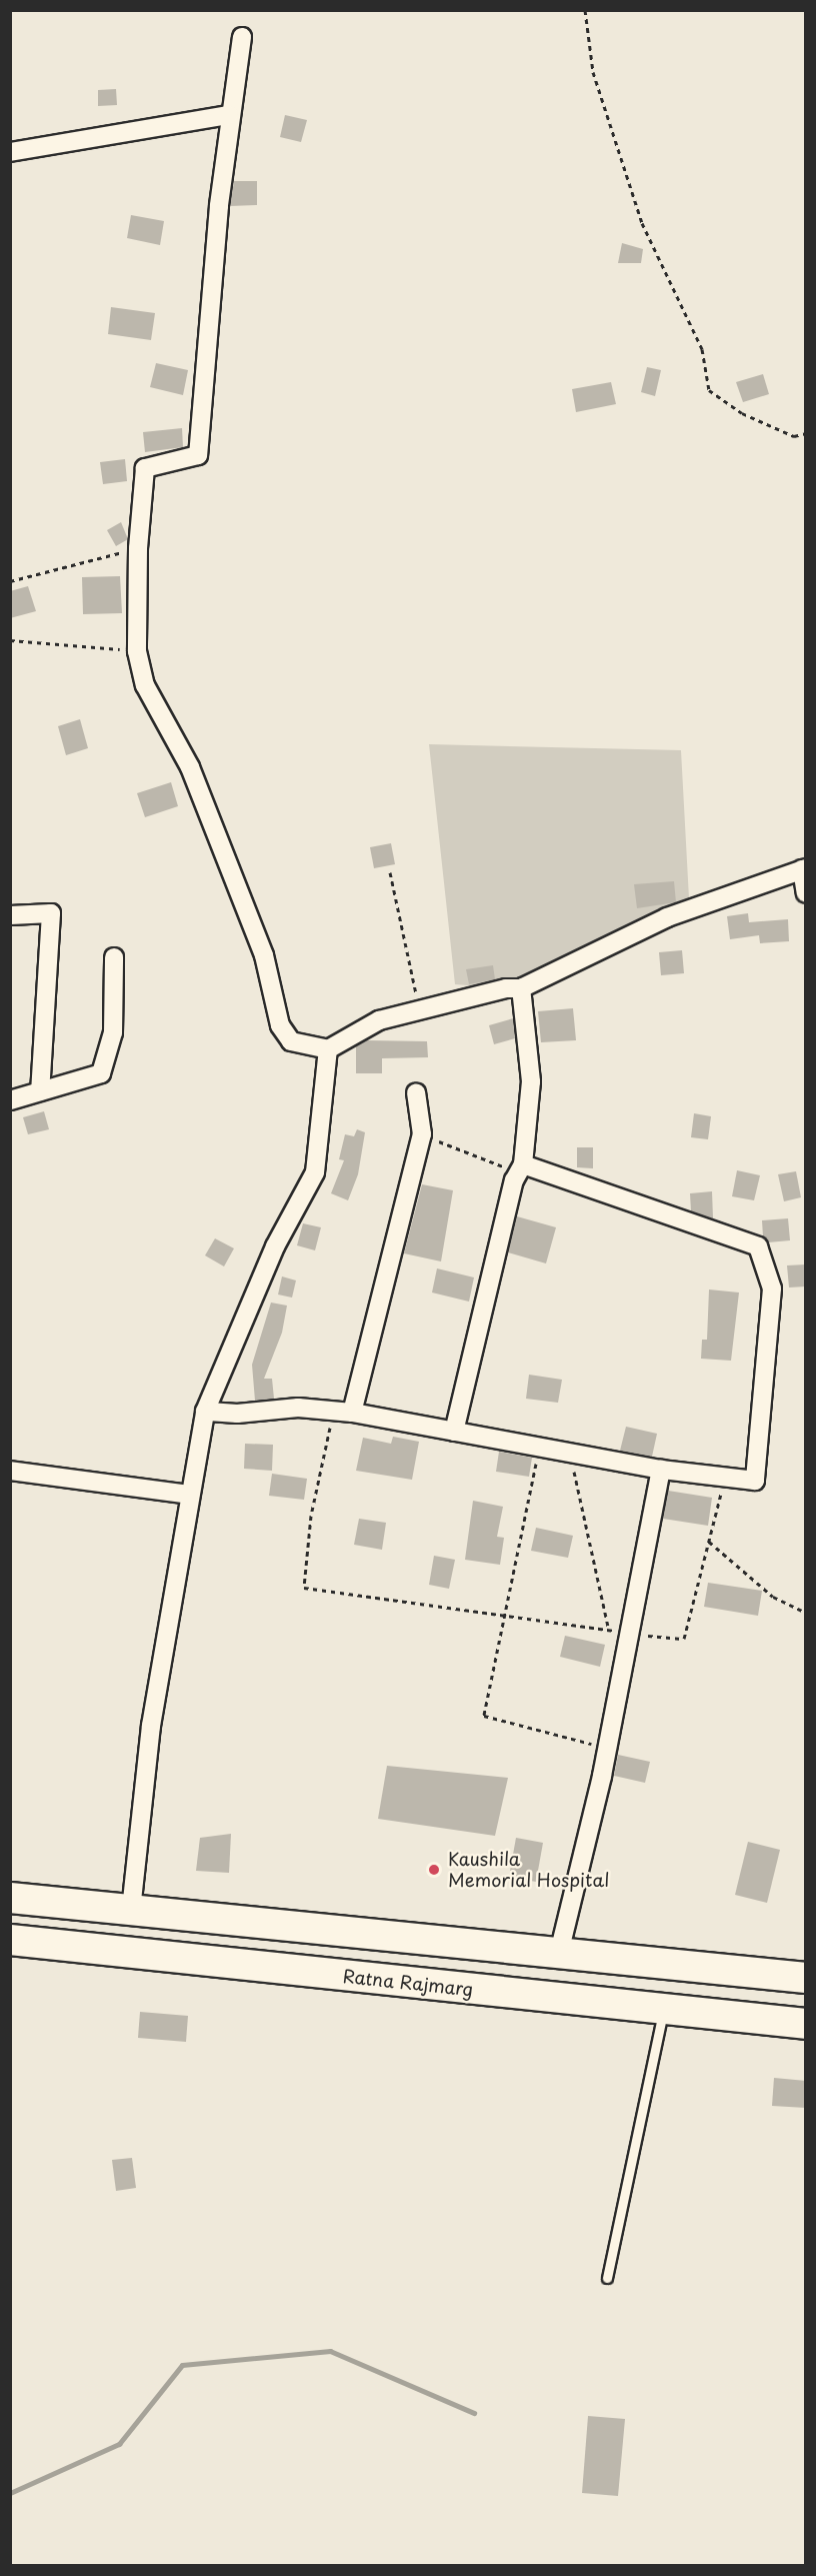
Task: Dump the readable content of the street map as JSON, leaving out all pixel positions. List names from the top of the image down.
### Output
{
  "streets": {
    "highway": ["Ratna Rajmarg"]
  },
  "places": ["Kaushila Memorial Hospital"]
}
